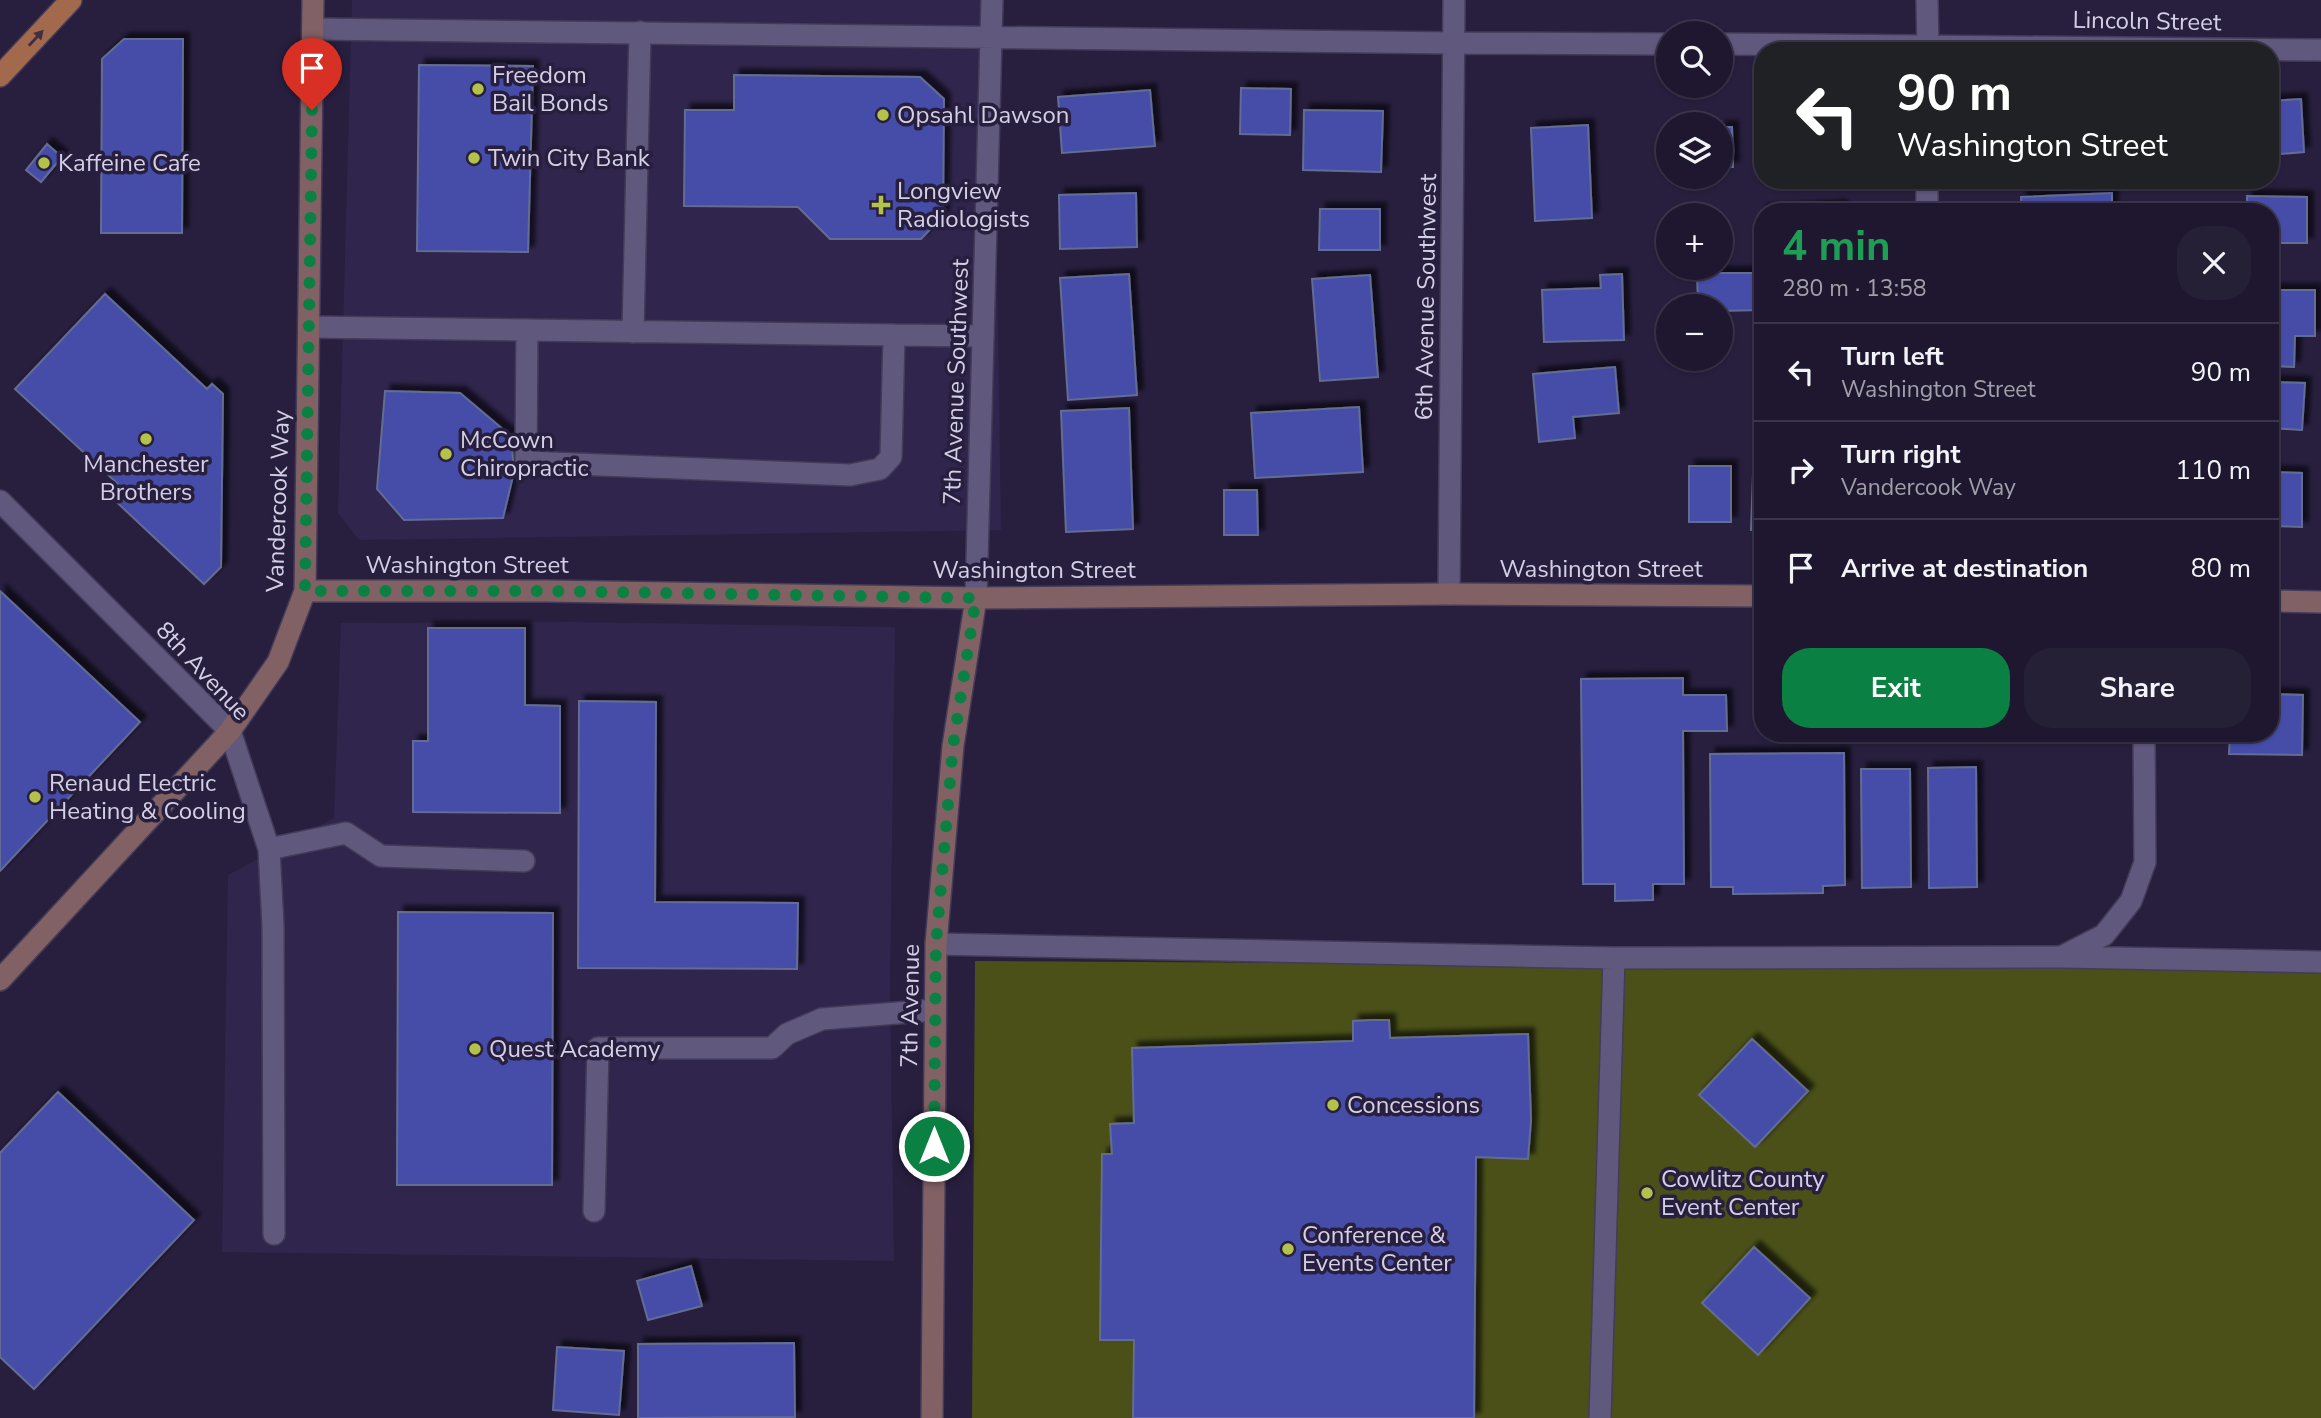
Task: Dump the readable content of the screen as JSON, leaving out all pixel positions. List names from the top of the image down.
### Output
{
  "streets": {
    "street": [
      "Lincoln Street",
      "6th Avenue Southwest",
      "7th Avenue Southwest",
      "Vandercook Way",
      "Washington Street",
      "8th Avenue",
      "7th Avenue"
    ]
  },
  "crossings": [
    ["6th Avenue Southwest", "Washington Street"],
    ["7th Avenue Southwest", "Washington Street"],
    ["7th Avenue Southwest", "7th Avenue"],
    ["Vandercook Way", "Washington Street"],
    ["Vandercook Way", "8th Avenue"],
    ["Washington Street", "7th Avenue"]
  ],
  "places": {
    "other": [
      "Freedom Bail Bonds",
      "Opsahl Dawson",
      "Twin City Bank",
      "Kaffeine Cafe",
      "Manchester Brothers",
      "McCown Chiropractic",
      "Renaud Electric Heating & Cooling",
      "Quest Academy",
      "Concessions",
      "Cowlitz County Event Center",
      "Conference & Events Center"
    ],
    "health": ["Longview Radiologists"]
  },
  "page": {
    "map_buttons": ["+", "−"],
    "turn": ["90 m", "Washington Street"],
    "heading": ["4 min", "280 m · 13:58"],
    "list": [
      {
        "name": "Turn left",
        "note": "Washington Street",
        "value": "90 m"
      },
      {
        "name": "Turn right",
        "note": "Vandercook Way",
        "value": "110 m"
      },
      {
        "name": "Arrive at destination",
        "value": "80 m"
      }
    ],
    "buttons": ["Exit", "Share"]
  }
}
